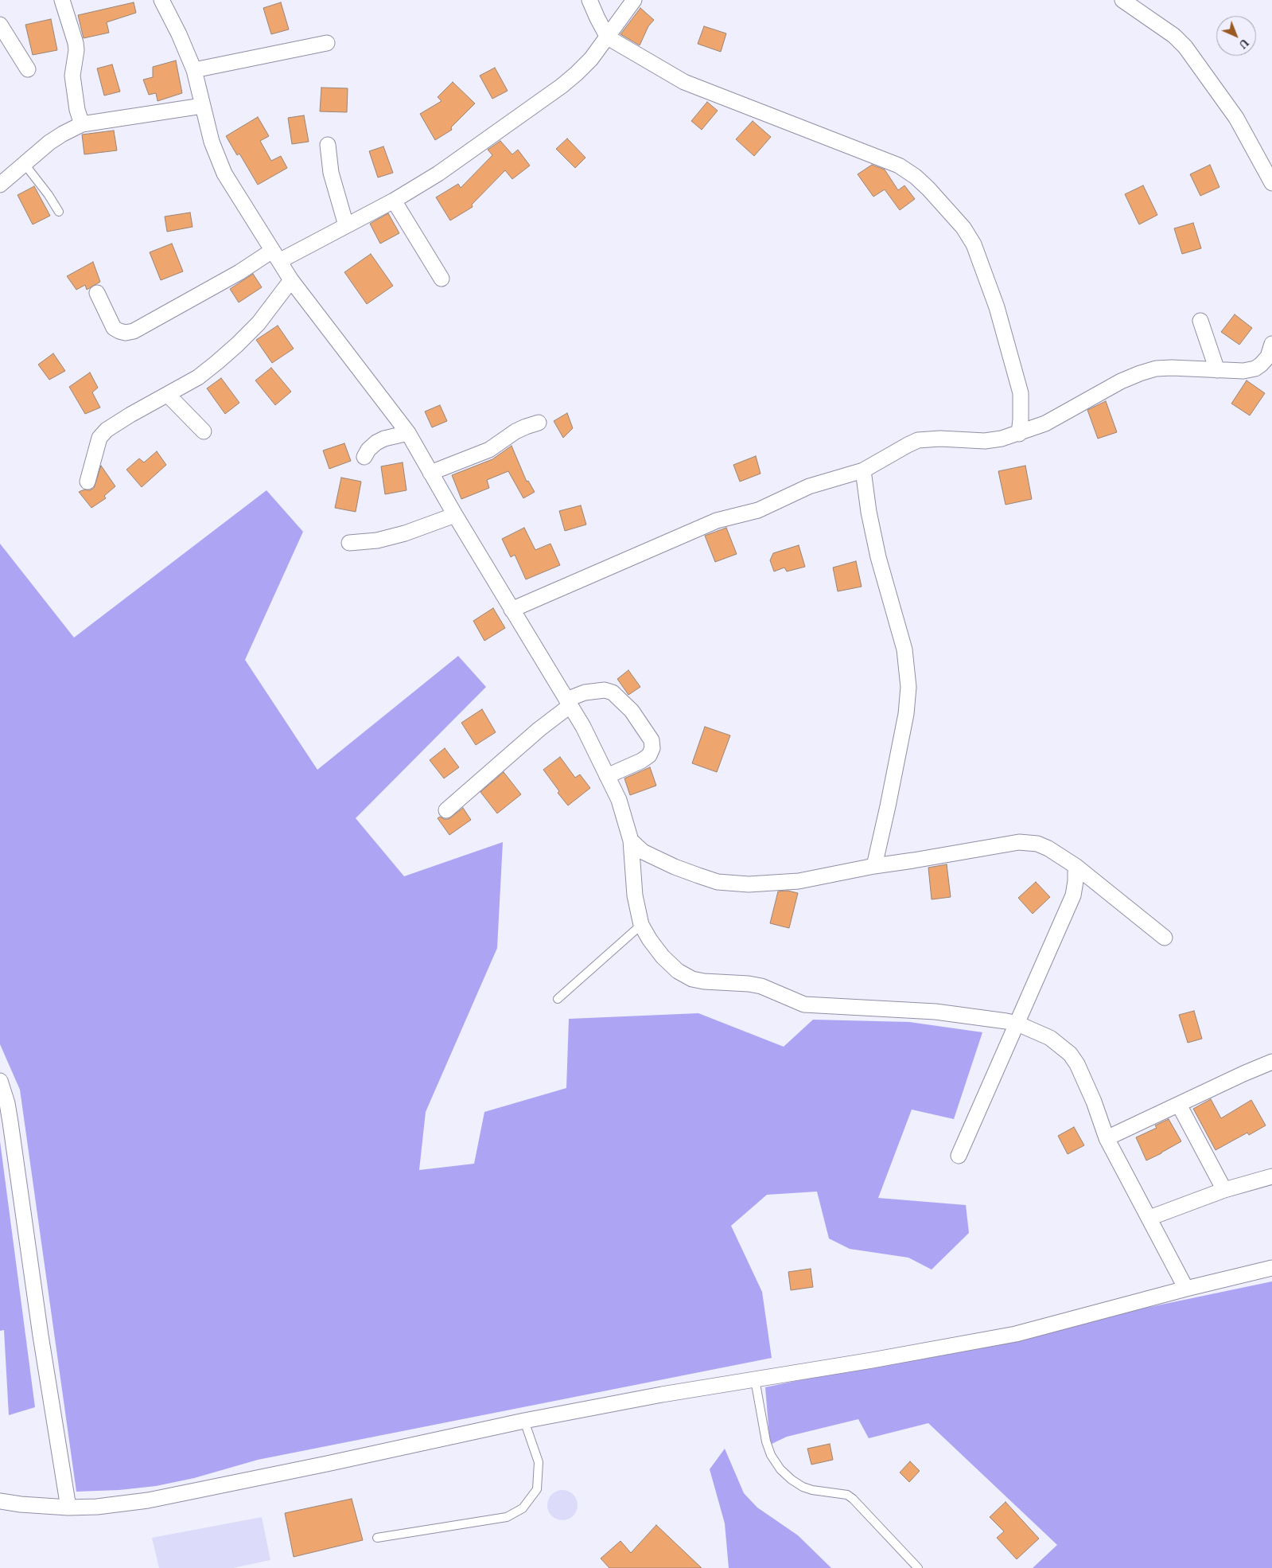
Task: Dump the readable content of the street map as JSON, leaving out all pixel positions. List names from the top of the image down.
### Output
{
  "north": "bottom right"
}
